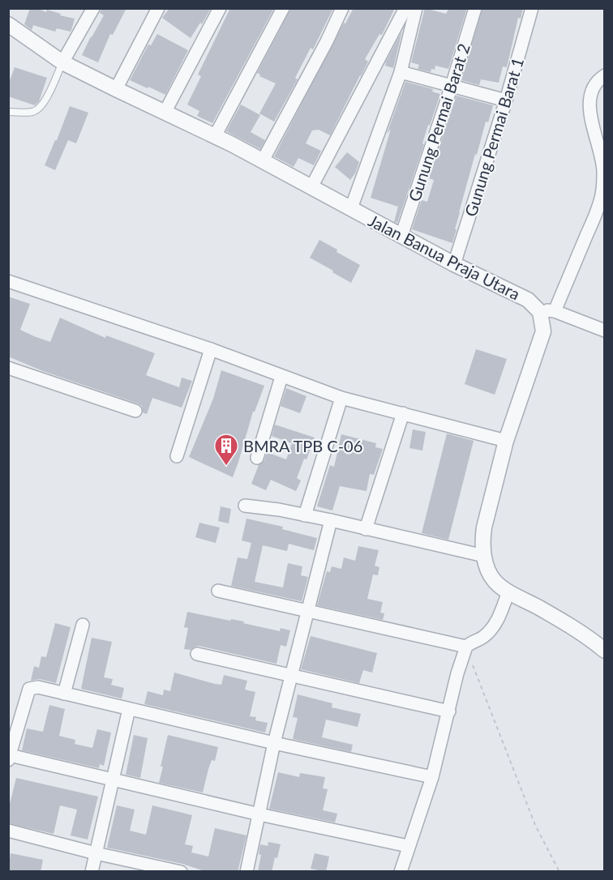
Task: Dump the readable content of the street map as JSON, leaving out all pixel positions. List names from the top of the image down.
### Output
{
  "streets": {
    "street": ["Gunung Permai Barat 2", "Gunung Permai Barat 1", "Jalan Banua Praja Utara"]
  },
  "crossings": [
    ["Gunung Permai Barat 2", "Jalan Banua Praja Utara"],
    ["Gunung Permai Barat 1", "Jalan Banua Praja Utara"]
  ],
  "places": {
    "building": ["BMRA TPB C-06"]
  }
}
